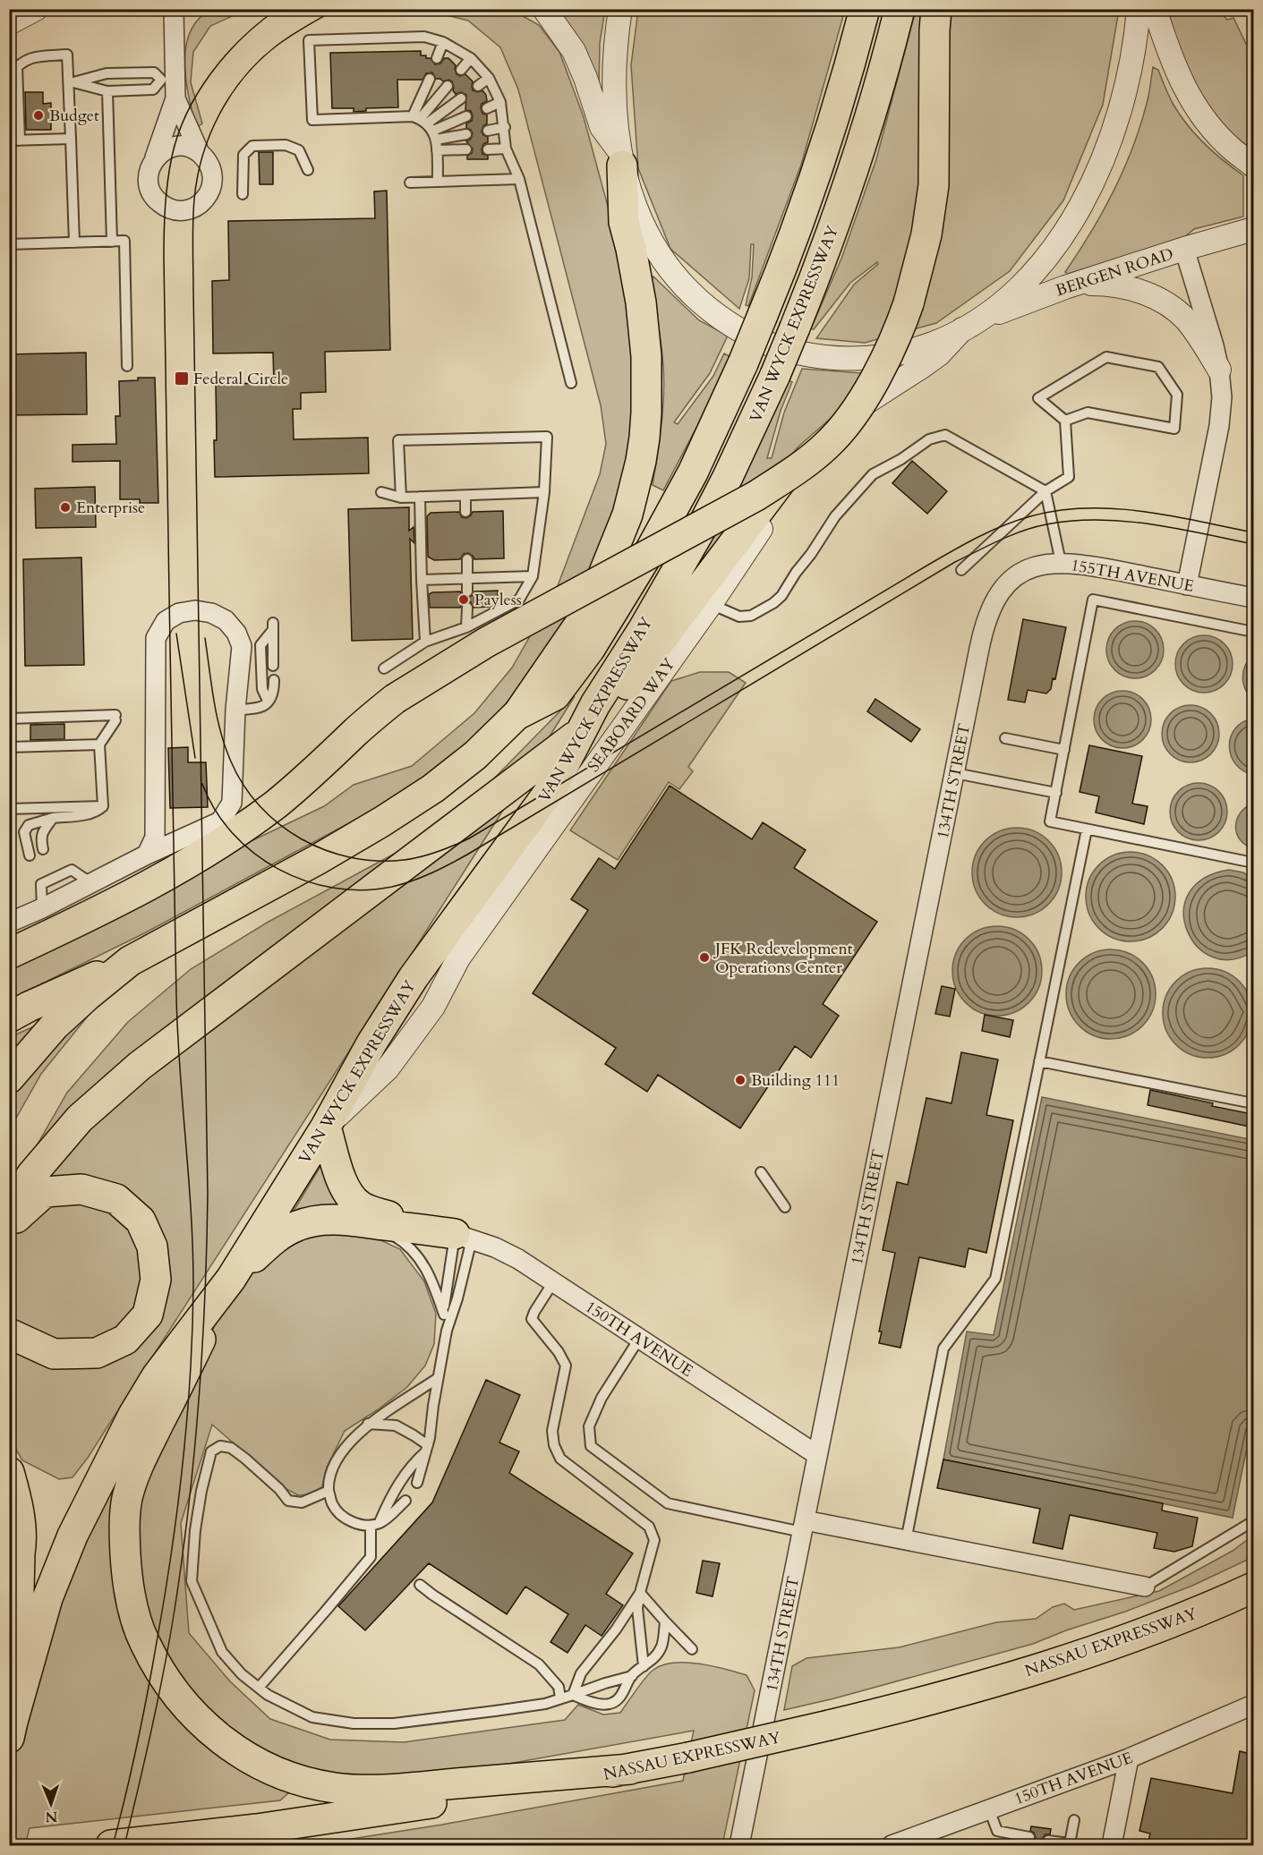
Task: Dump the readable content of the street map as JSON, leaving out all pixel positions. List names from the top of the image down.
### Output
{
  "streets": {
    "highway": ["VAN WYCK EXPRESSWAY", "NASSAU EXPRESSWAY"],
    "street": [
      "BERGEN ROAD",
      "155TH AVENUE",
      "SEABOARD WAY",
      "134TH STREET",
      "150TH AVENUE"
    ]
  },
  "crossings": [
    ["BERGEN ROAD", "SEABOARD WAY"],
    ["VAN WYCK EXPRESSWAY", "SEABOARD WAY"],
    ["155TH AVENUE", "134TH STREET"],
    ["134TH STREET", "150TH AVENUE"]
  ],
  "places": {
    "other": [
      "Budget",
      "Enterprise",
      "Payless",
      "JFK Redevelopment Operations Center",
      "Building 111"
    ],
    "transit": ["Federal Circle"]
  },
  "north": "bottom"
}
